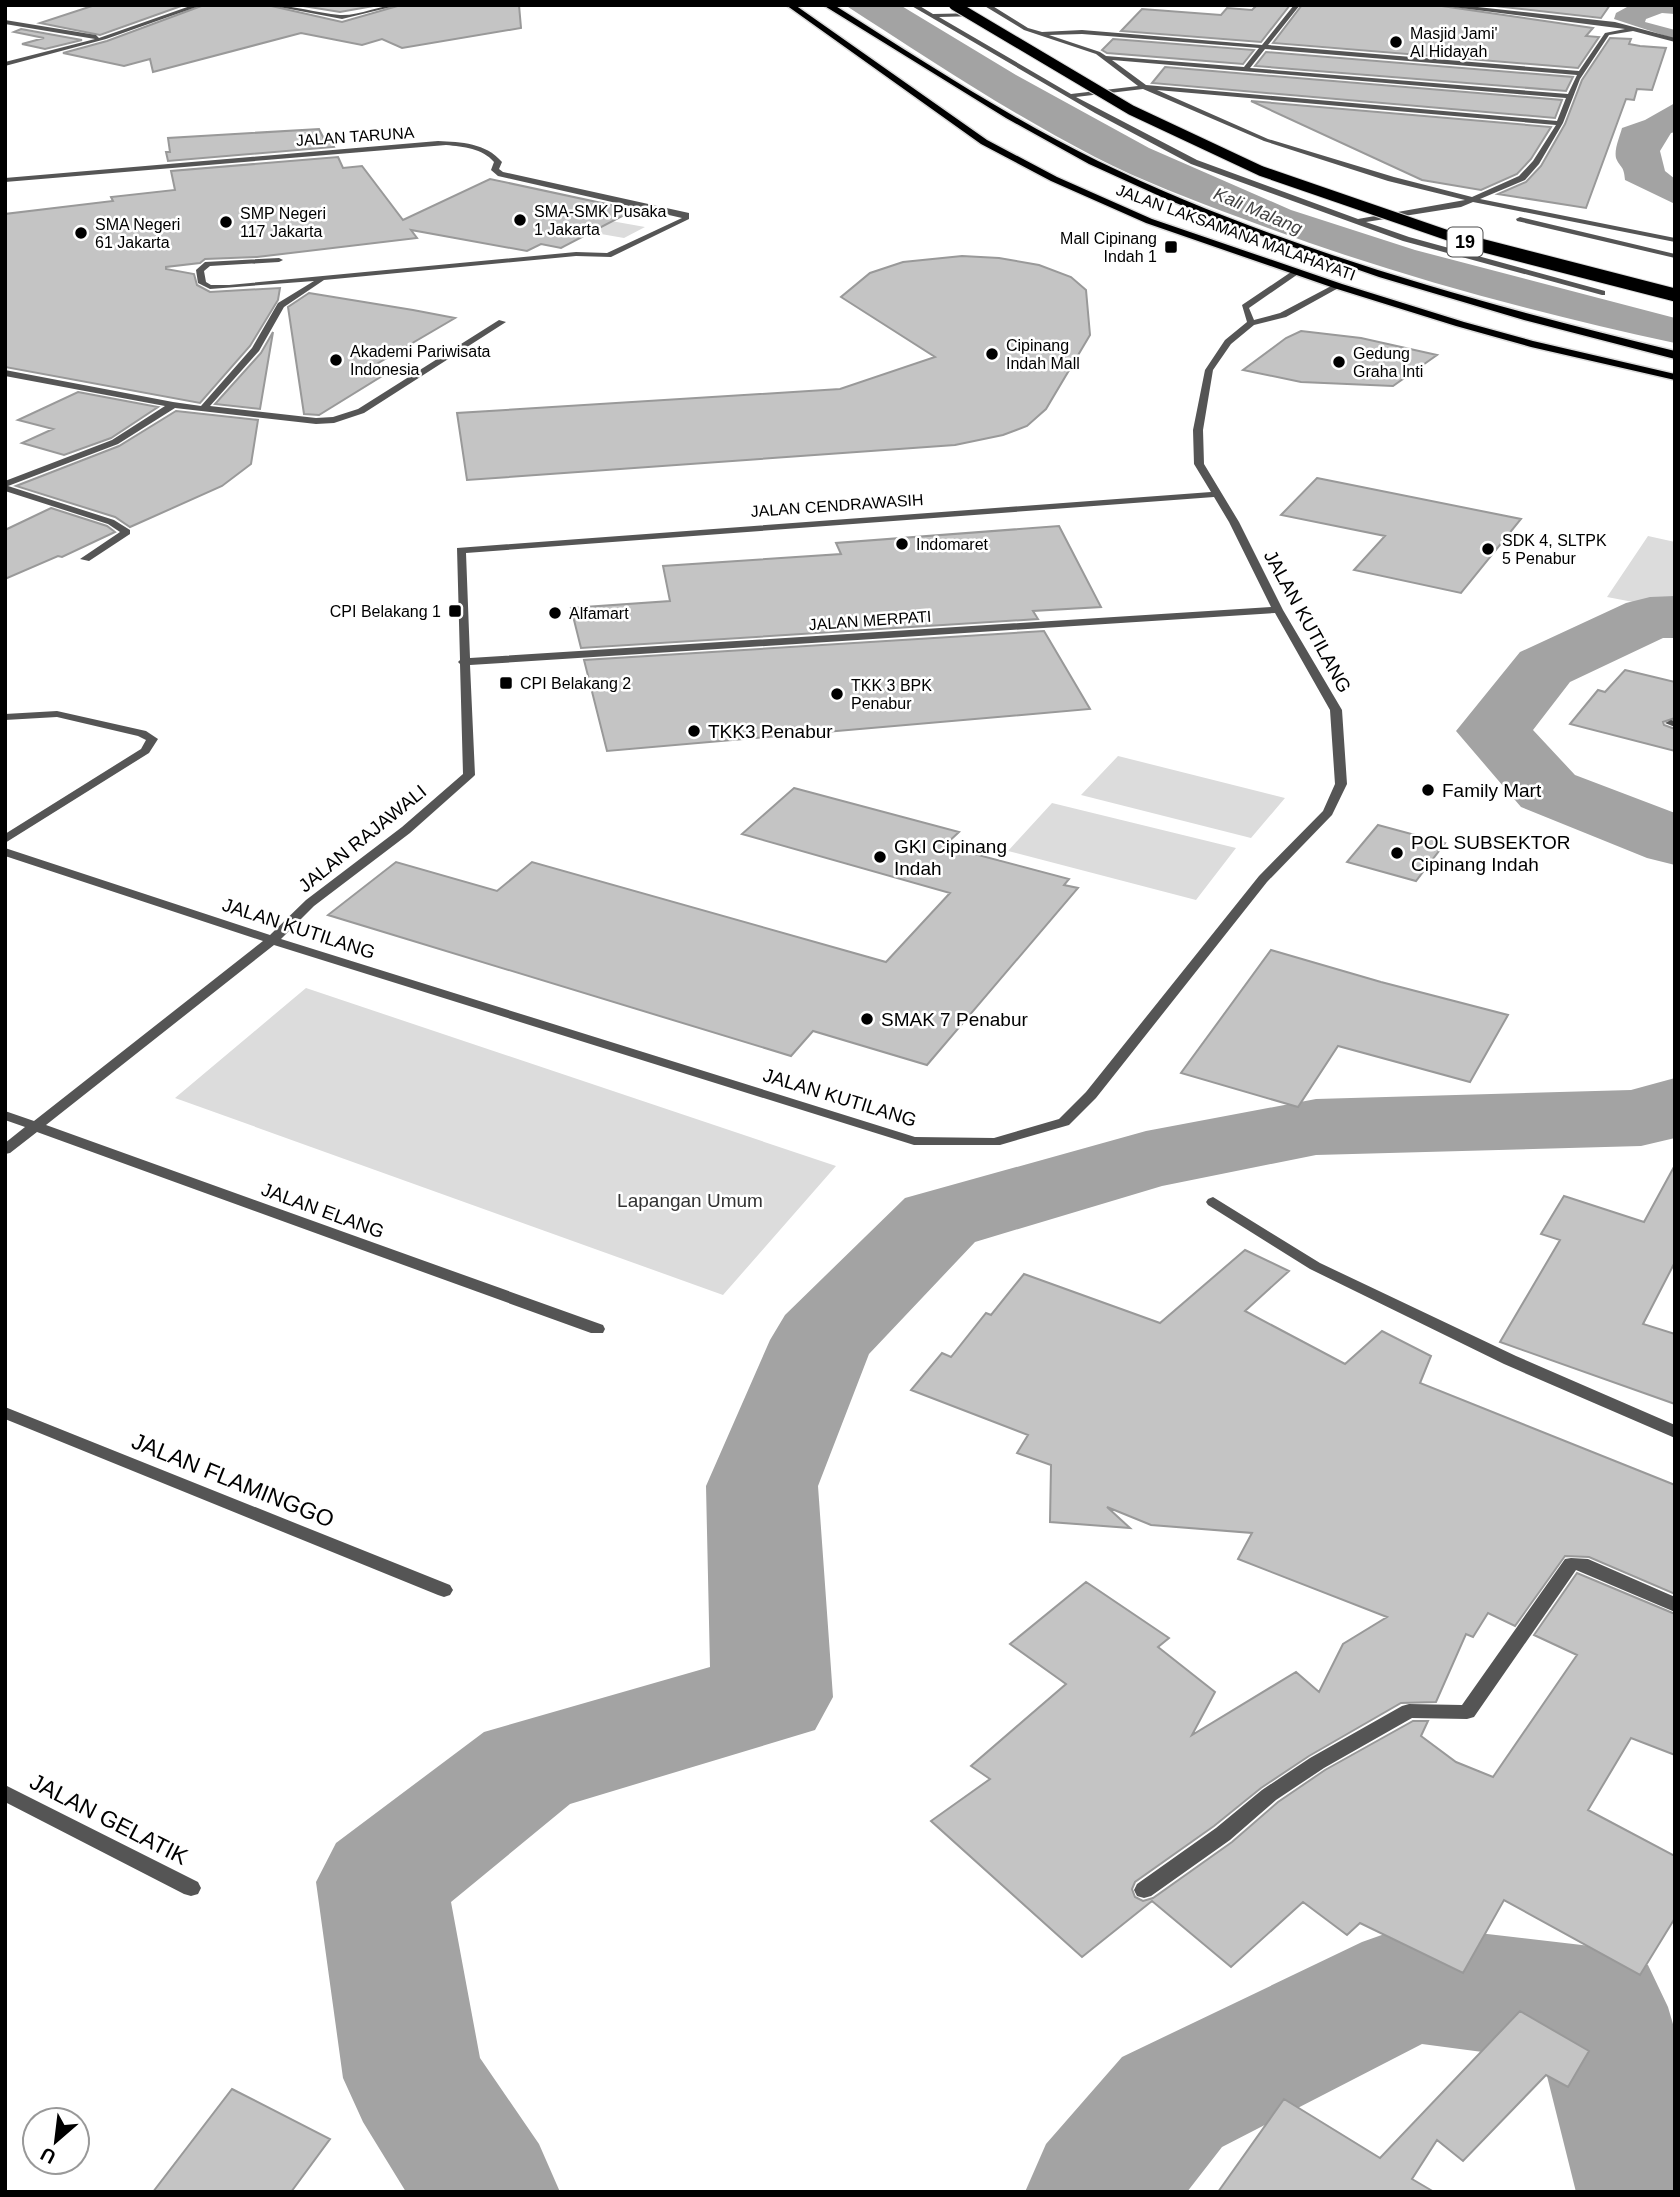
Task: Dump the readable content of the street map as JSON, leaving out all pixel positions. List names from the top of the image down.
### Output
{
  "streets": {
    "highway": ["19"],
    "main road": ["JALAN LAKSAMANA MALAHAYATI"],
    "street": [
      "JALAN TARUNA",
      "JALAN CENDRAWASIH",
      "JALAN MERPATI",
      "JALAN KUTILANG",
      "JALAN RAJAWALI",
      "JALAN ELANG",
      "JALAN FLAMINGGO",
      "JALAN GELATIK"
    ]
  },
  "crossings": [
    ["JALAN CENDRAWASIH", "JALAN KUTILANG"],
    ["JALAN CENDRAWASIH", "JALAN RAJAWALI"],
    ["JALAN MERPATI", "JALAN KUTILANG"],
    ["JALAN MERPATI", "JALAN RAJAWALI"],
    ["JALAN KUTILANG", "JALAN RAJAWALI"],
    ["JALAN RAJAWALI", "JALAN ELANG"]
  ],
  "water": ["Kali Malang"],
  "parks": ["Lapangan Umum"],
  "places": {
    "other": [
      "Masjid Jami' Al Hidayah",
      "SMA-SMK Pusaka 1 Jakarta",
      "SMP Negeri 117 Jakarta",
      "SMA Negeri 61 Jakarta",
      "Cipinang Indah Mall",
      "Akademi Pariwisata Indonesia",
      "Gedung Graha Inti",
      "Indomaret",
      "SDK 4, SLTPK 5 Penabur",
      "Alfamart",
      "TKK 3 BPK Penabur",
      "TKK3 Penabur",
      "Family Mart",
      "POL SUBSEKTOR Cipinang Indah",
      "GKI Cipinang Indah",
      "SMAK 7 Penabur"
    ],
    "transit": ["Mall Cipinang Indah 1", "CPI Belakang 1", "CPI Belakang 2"]
  },
  "north": "bottom left"
}
